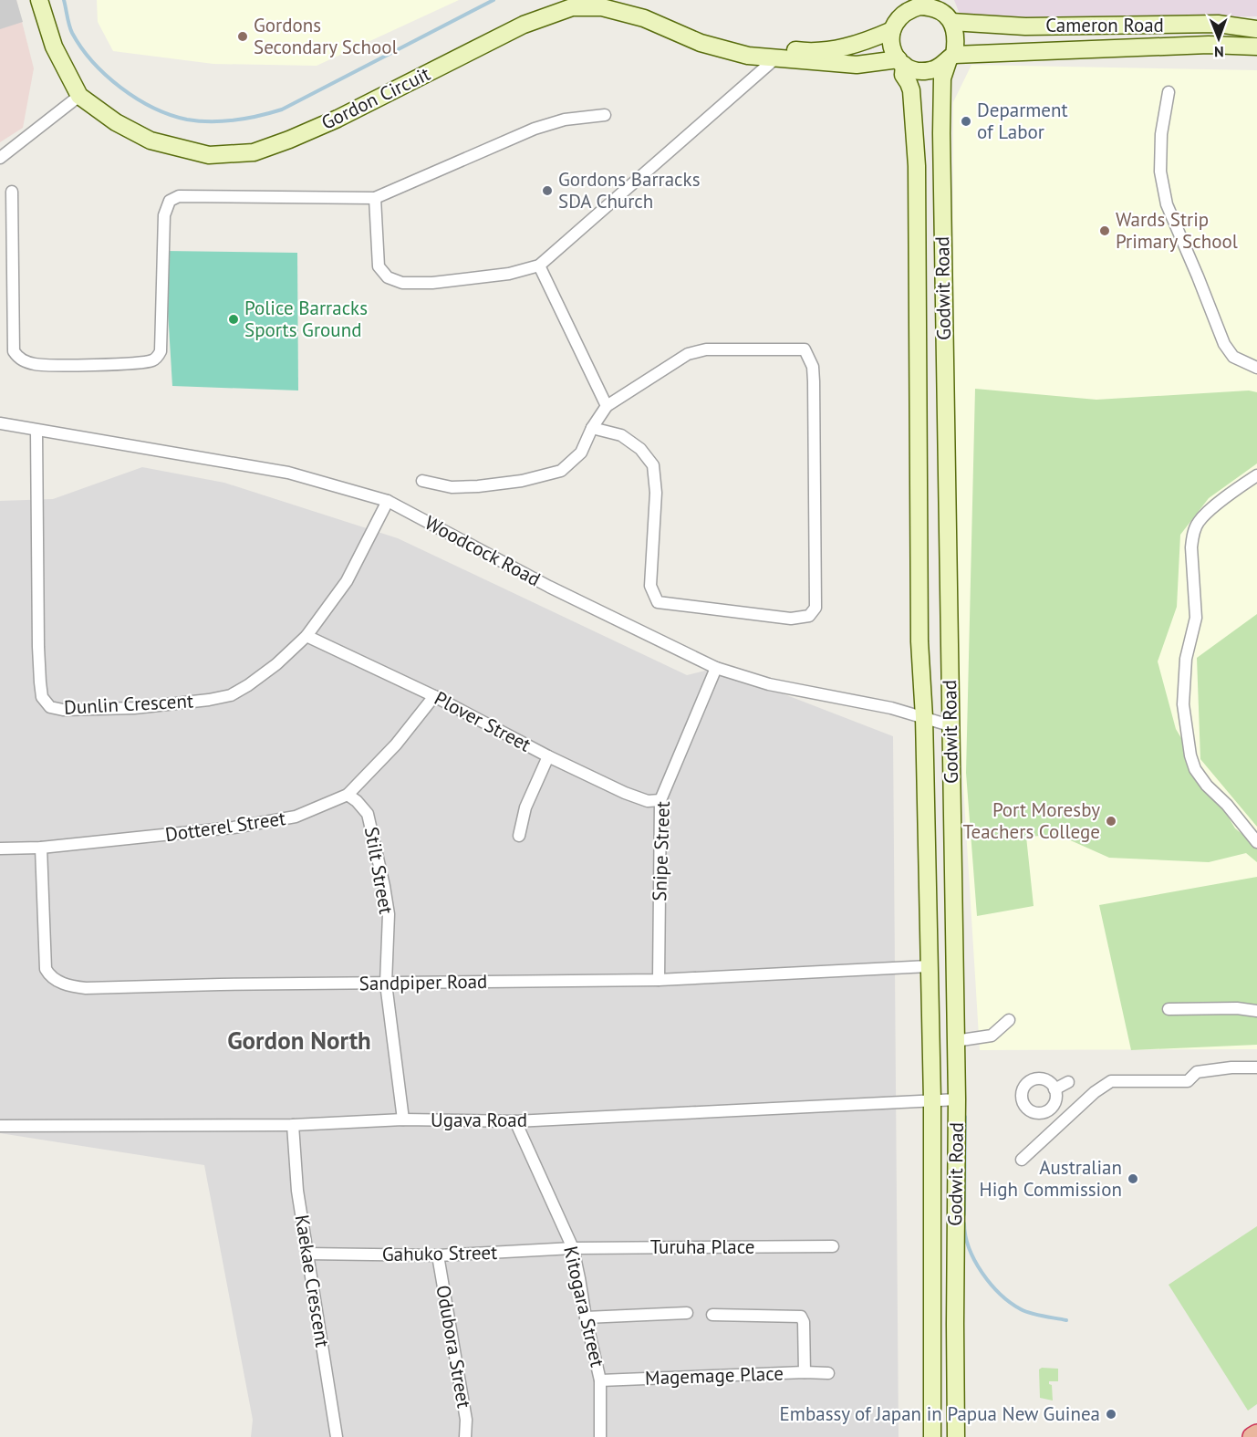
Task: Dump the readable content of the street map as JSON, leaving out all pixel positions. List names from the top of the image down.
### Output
{
  "streets": {
    "main road": ["Cameron Road", "Gordon Circuit", "Godwit Road"],
    "street": [
      "Woodcock Road",
      "Dunlin Crescent",
      "Plover Street",
      "Dotterel Street",
      "Snipe Street",
      "Stilt Street",
      "Sandpiper Road",
      "Ugava Road",
      "Turuha Place",
      "Gahuko Street",
      "Kaekae Crescent",
      "Kitogara Street",
      "Odubora Street",
      "Magemage Place"
    ]
  },
  "crossings": [
    ["Cameron Road", "Gordon Circuit"],
    ["Cameron Road", "Godwit Road"],
    ["Gordon Circuit", "Godwit Road"],
    ["Godwit Road", "Woodcock Road"],
    ["Godwit Road", "Sandpiper Road"],
    ["Godwit Road", "Ugava Road"],
    ["Woodcock Road", "Dunlin Crescent"],
    ["Woodcock Road", "Snipe Street"],
    ["Dunlin Crescent", "Plover Street"],
    ["Plover Street", "Dotterel Street"],
    ["Plover Street", "Snipe Street"],
    ["Dotterel Street", "Stilt Street"],
    ["Dotterel Street", "Sandpiper Road"],
    ["Snipe Street", "Sandpiper Road"],
    ["Stilt Street", "Sandpiper Road"],
    ["Stilt Street", "Ugava Road"],
    ["Ugava Road", "Kaekae Crescent"],
    ["Ugava Road", "Kitogara Street"],
    ["Turuha Place", "Gahuko Street"],
    ["Turuha Place", "Kitogara Street"],
    ["Gahuko Street", "Kaekae Crescent"],
    ["Gahuko Street", "Kitogara Street"],
    ["Gahuko Street", "Odubora Street"],
    ["Kitogara Street", "Magemage Place"]
  ],
  "districts": ["Gordon North"],
  "places": [
    "Gordons Secondary School",
    "Deparment of Labor",
    "Gordons Barracks SDA Church",
    "Wards Strip Primary School",
    "Police Barracks Sports Ground",
    "Port Moresby Teachers College",
    "Australian High Commission",
    "Embassy of Japan in Papua New Guinea"
  ],
  "north": "bottom"
}
